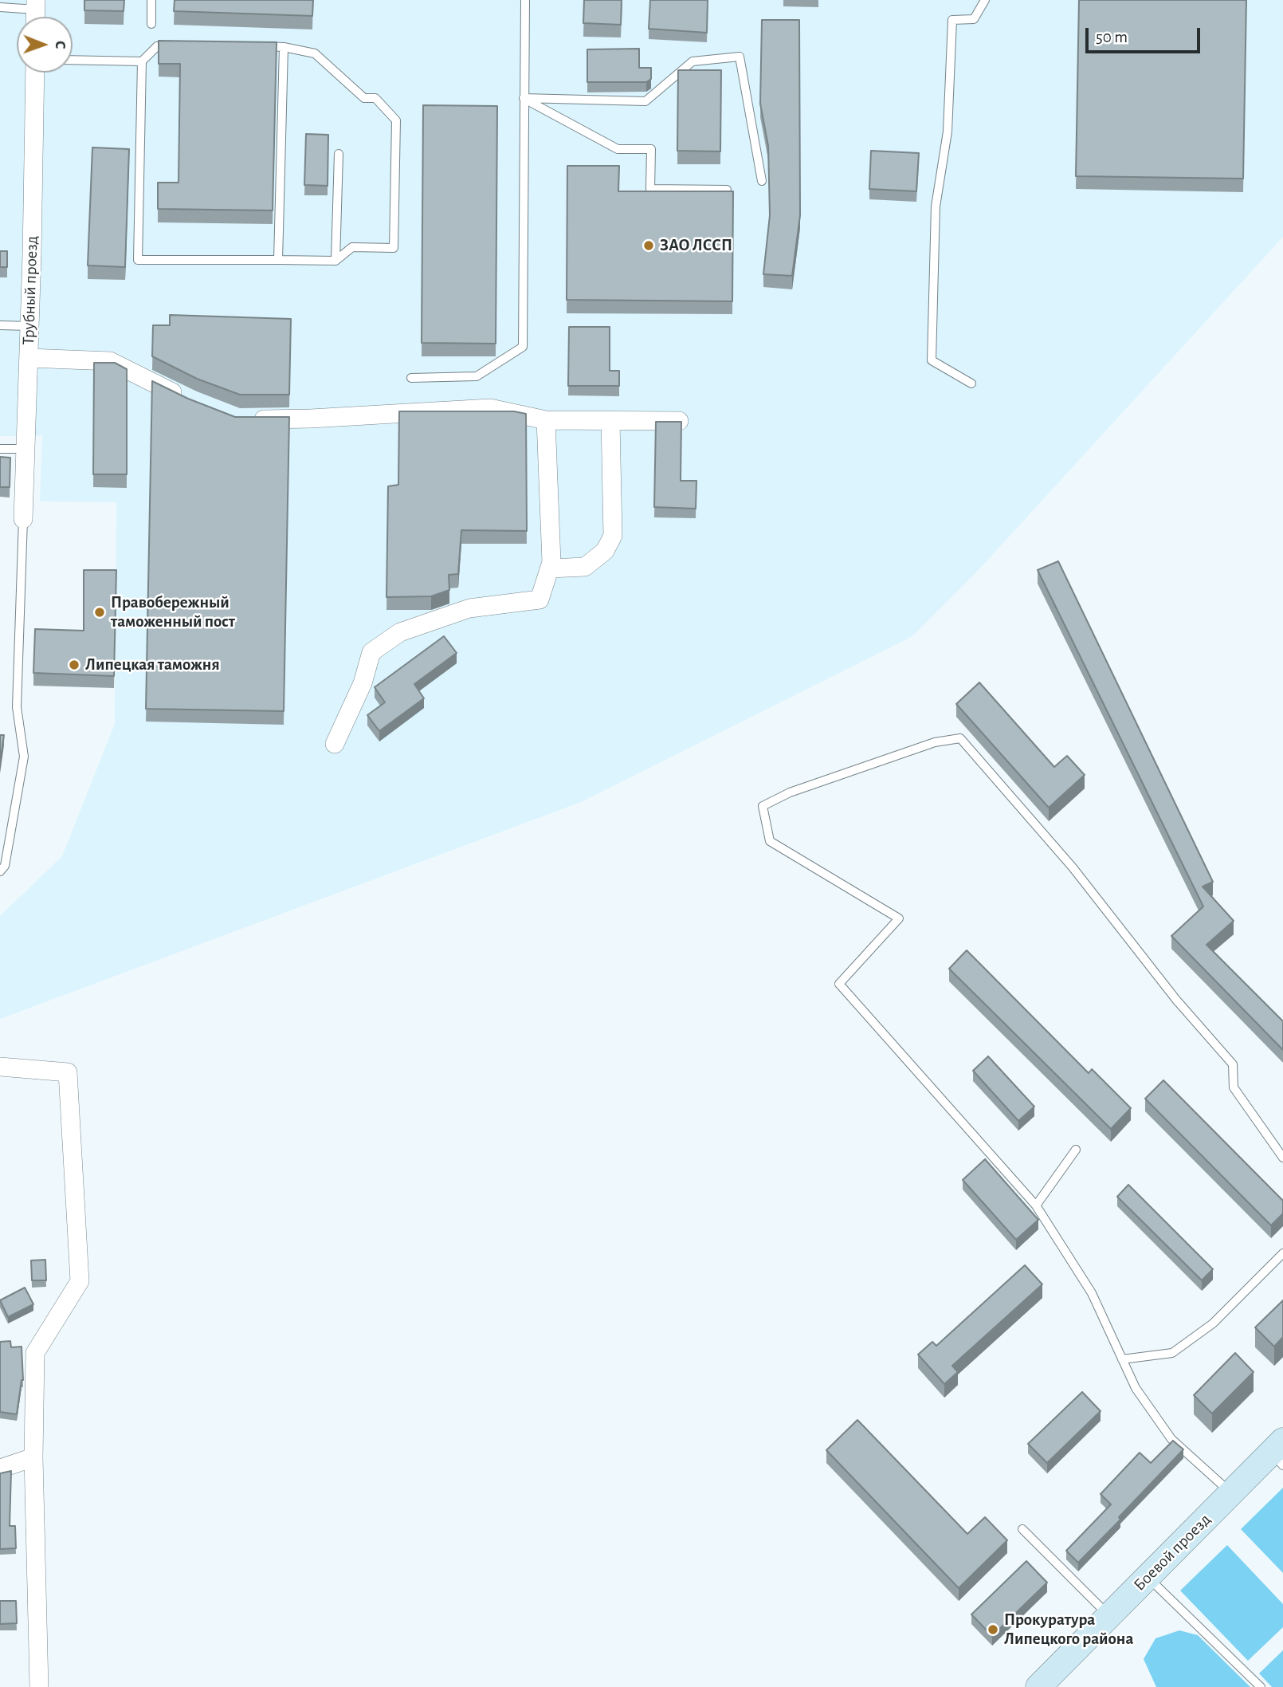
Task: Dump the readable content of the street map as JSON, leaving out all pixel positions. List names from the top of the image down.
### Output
{
  "streets": {
    "street": ["Трубный проезд", "Боевой проезд"]
  },
  "places": [
    "ЗАО ЛССП",
    "Правобережный таможенный пост",
    "Липецкая таможня",
    "Прокуратура Липецкого района"
  ],
  "scale_bar": "50 m",
  "north": "right"
}
